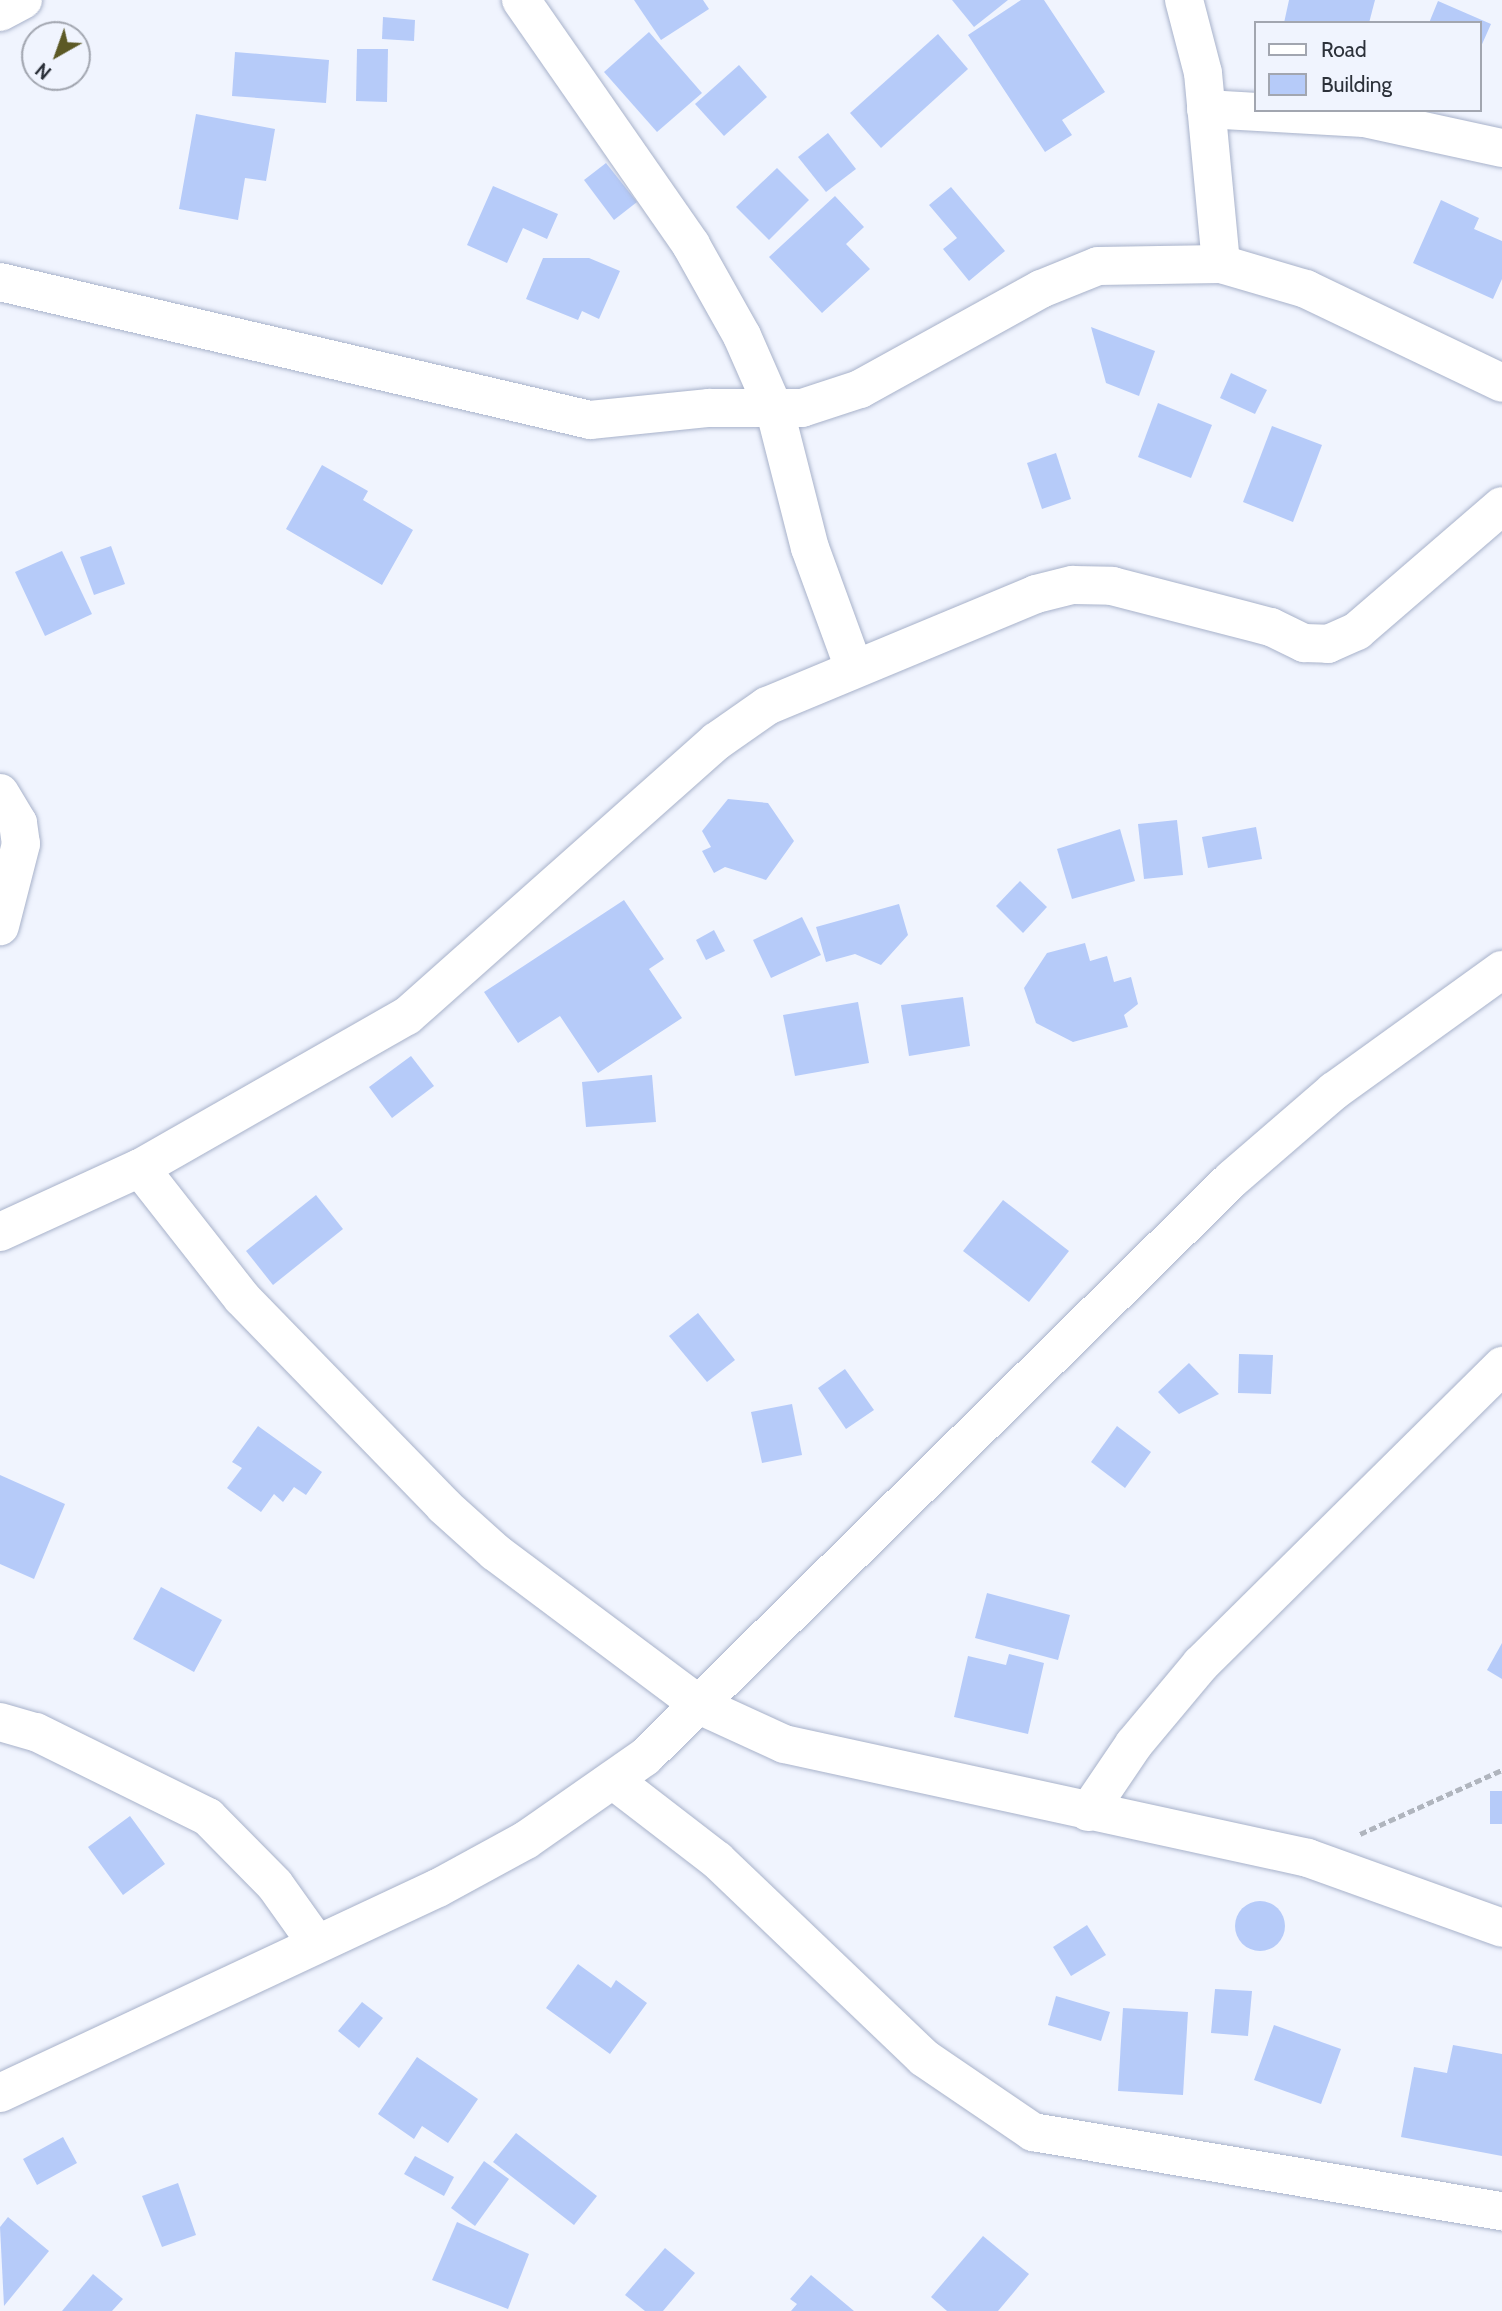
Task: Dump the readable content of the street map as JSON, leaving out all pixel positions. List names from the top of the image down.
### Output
{
  "legend": ["Road", "Building"],
  "north": "bottom left"
}
